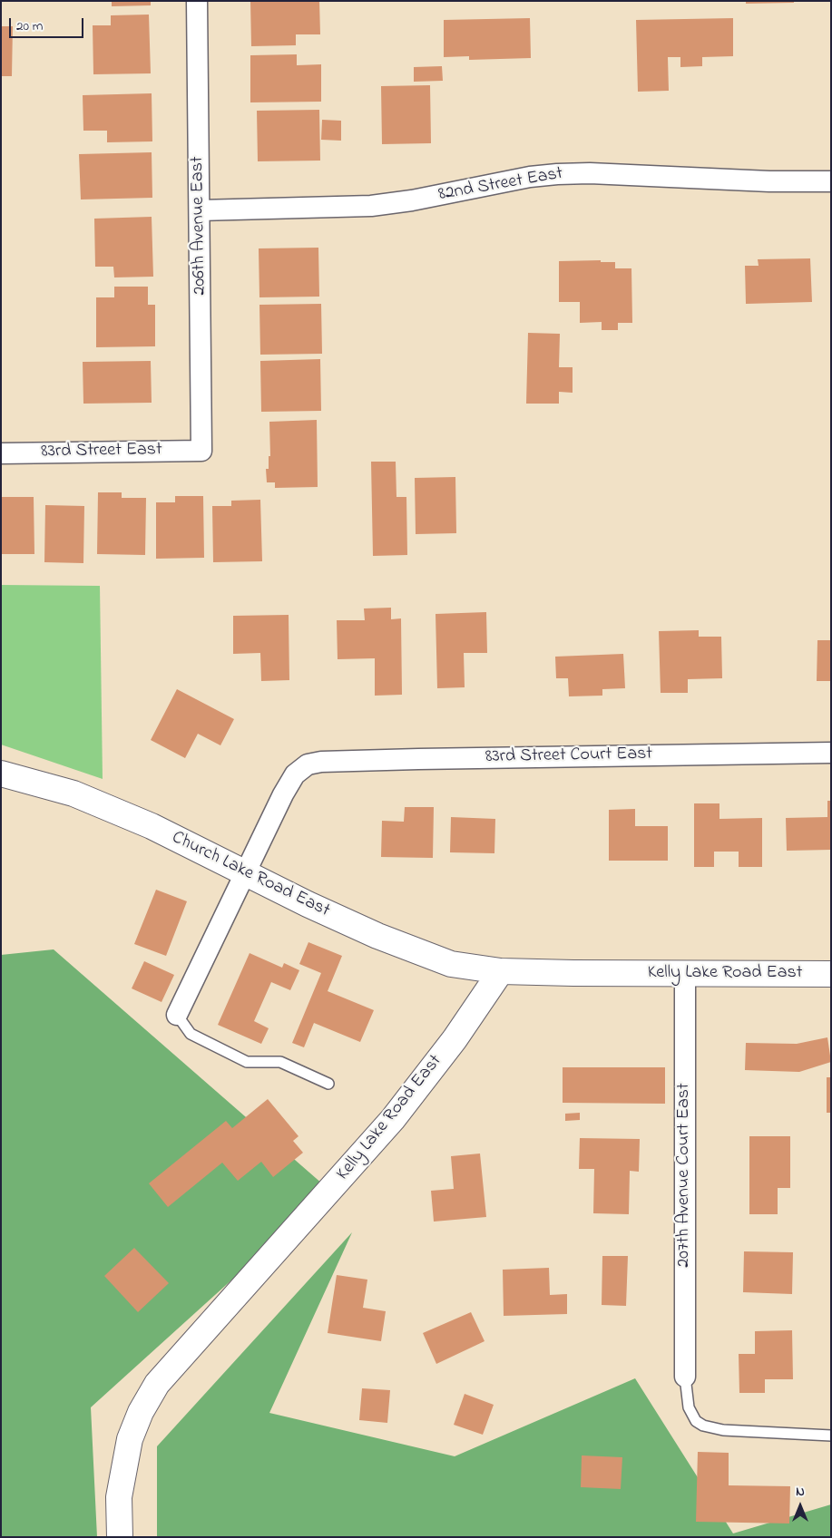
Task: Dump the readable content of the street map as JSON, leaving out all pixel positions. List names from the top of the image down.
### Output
{
  "streets": {
    "street": [
      "82nd Street East",
      "206th Avenue East",
      "83rd Street East",
      "83rd Street Court East",
      "Church Lake Road East",
      "Kelly Lake Road East",
      "207th Avenue Court East"
    ]
  },
  "crossings": [
    ["82nd Street East", "206th Avenue East"],
    ["206th Avenue East", "83rd Street East"],
    ["83rd Street Court East", "Church Lake Road East"],
    ["Church Lake Road East", "Kelly Lake Road East"],
    ["Kelly Lake Road East", "207th Avenue Court East"]
  ],
  "scale_bar": "20 m",
  "north": "top"
}
